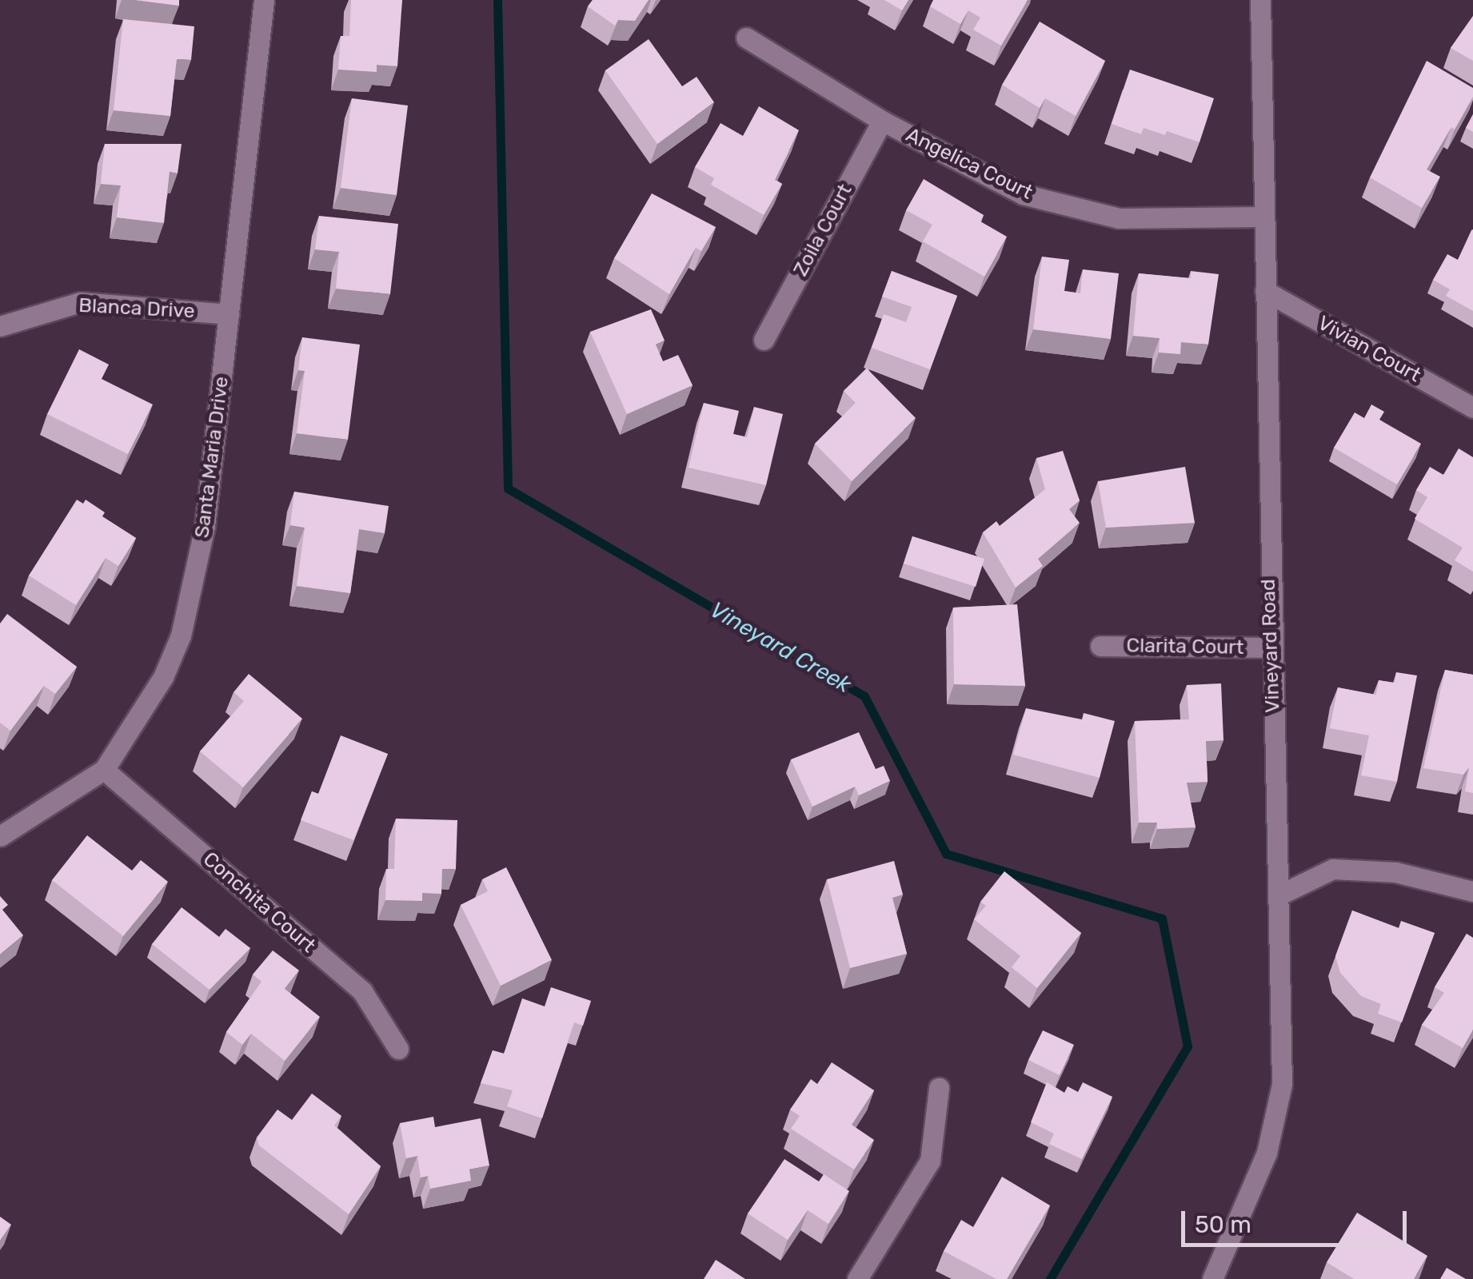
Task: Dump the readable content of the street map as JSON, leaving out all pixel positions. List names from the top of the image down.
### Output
{
  "streets": {
    "street": [
      "Angelica Court",
      "Zoila Court",
      "Blanca Drive",
      "Vivian Court",
      "Santa Maria Drive",
      "Vineyard Road",
      "Clarita Court",
      "Conchita Court"
    ]
  },
  "crossings": [
    ["Angelica Court", "Zoila Court"],
    ["Angelica Court", "Vineyard Road"],
    ["Blanca Drive", "Santa Maria Drive"],
    ["Vivian Court", "Vineyard Road"],
    ["Santa Maria Drive", "Conchita Court"],
    ["Vineyard Road", "Clarita Court"]
  ],
  "water": ["Vineyard Creek"],
  "scale_bar": "50 m"
}
